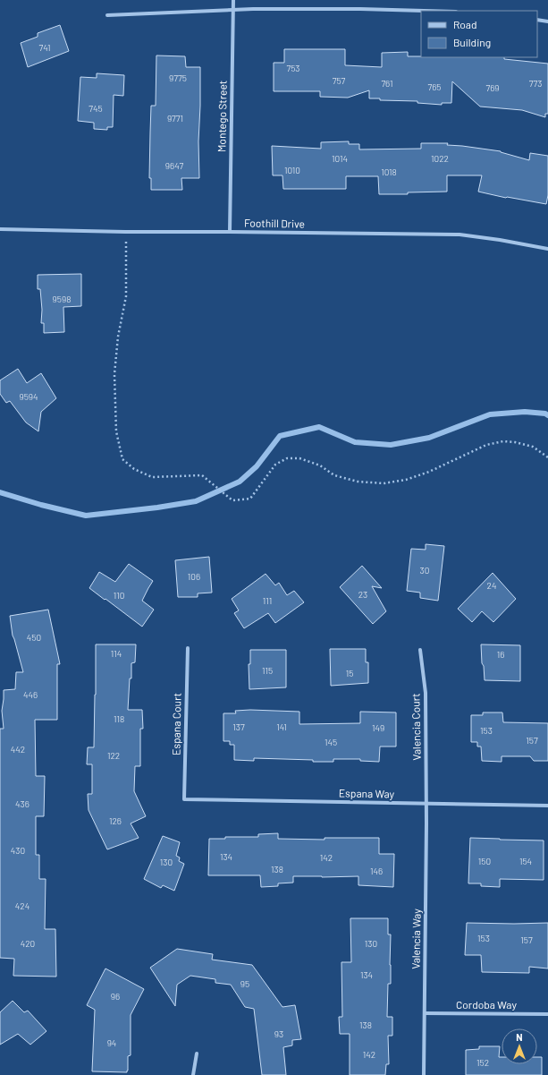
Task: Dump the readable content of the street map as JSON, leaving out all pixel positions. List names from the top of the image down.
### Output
{
  "streets": {
    "street": [
      "Montego Street",
      "Foothill Drive",
      "Espana Court",
      "Valencia Court",
      "Espana Way",
      "Valencia Way",
      "Cordoba Way"
    ]
  },
  "crossings": [
    ["Montego Street", "Foothill Drive"],
    ["Espana Court", "Espana Way"],
    ["Valencia Court", "Espana Way"],
    ["Valencia Court", "Valencia Way"],
    ["Espana Way", "Valencia Way"],
    ["Valencia Way", "Cordoba Way"]
  ],
  "house_numbers": [
    "741",
    "753",
    "9775",
    "757",
    "761",
    "773",
    "765",
    "769",
    "745",
    "9771",
    "1014",
    "1022",
    "9647",
    "1010",
    "1018",
    "9598",
    "9594",
    "30",
    "106",
    "24",
    "23",
    "110",
    "111",
    "450",
    "114",
    "16",
    "115",
    "15",
    "446",
    "118",
    "137",
    "141",
    "149",
    "153",
    "157",
    "145",
    "442",
    "122",
    "436",
    "126",
    "430",
    "134",
    "142",
    "150",
    "154",
    "130",
    "138",
    "146",
    "424",
    "153",
    "157",
    "420",
    "130",
    "134",
    "95",
    "96",
    "138",
    "93",
    "94",
    "142",
    "152"
  ],
  "legend": ["Road", "Building"],
  "north": "top"
}
